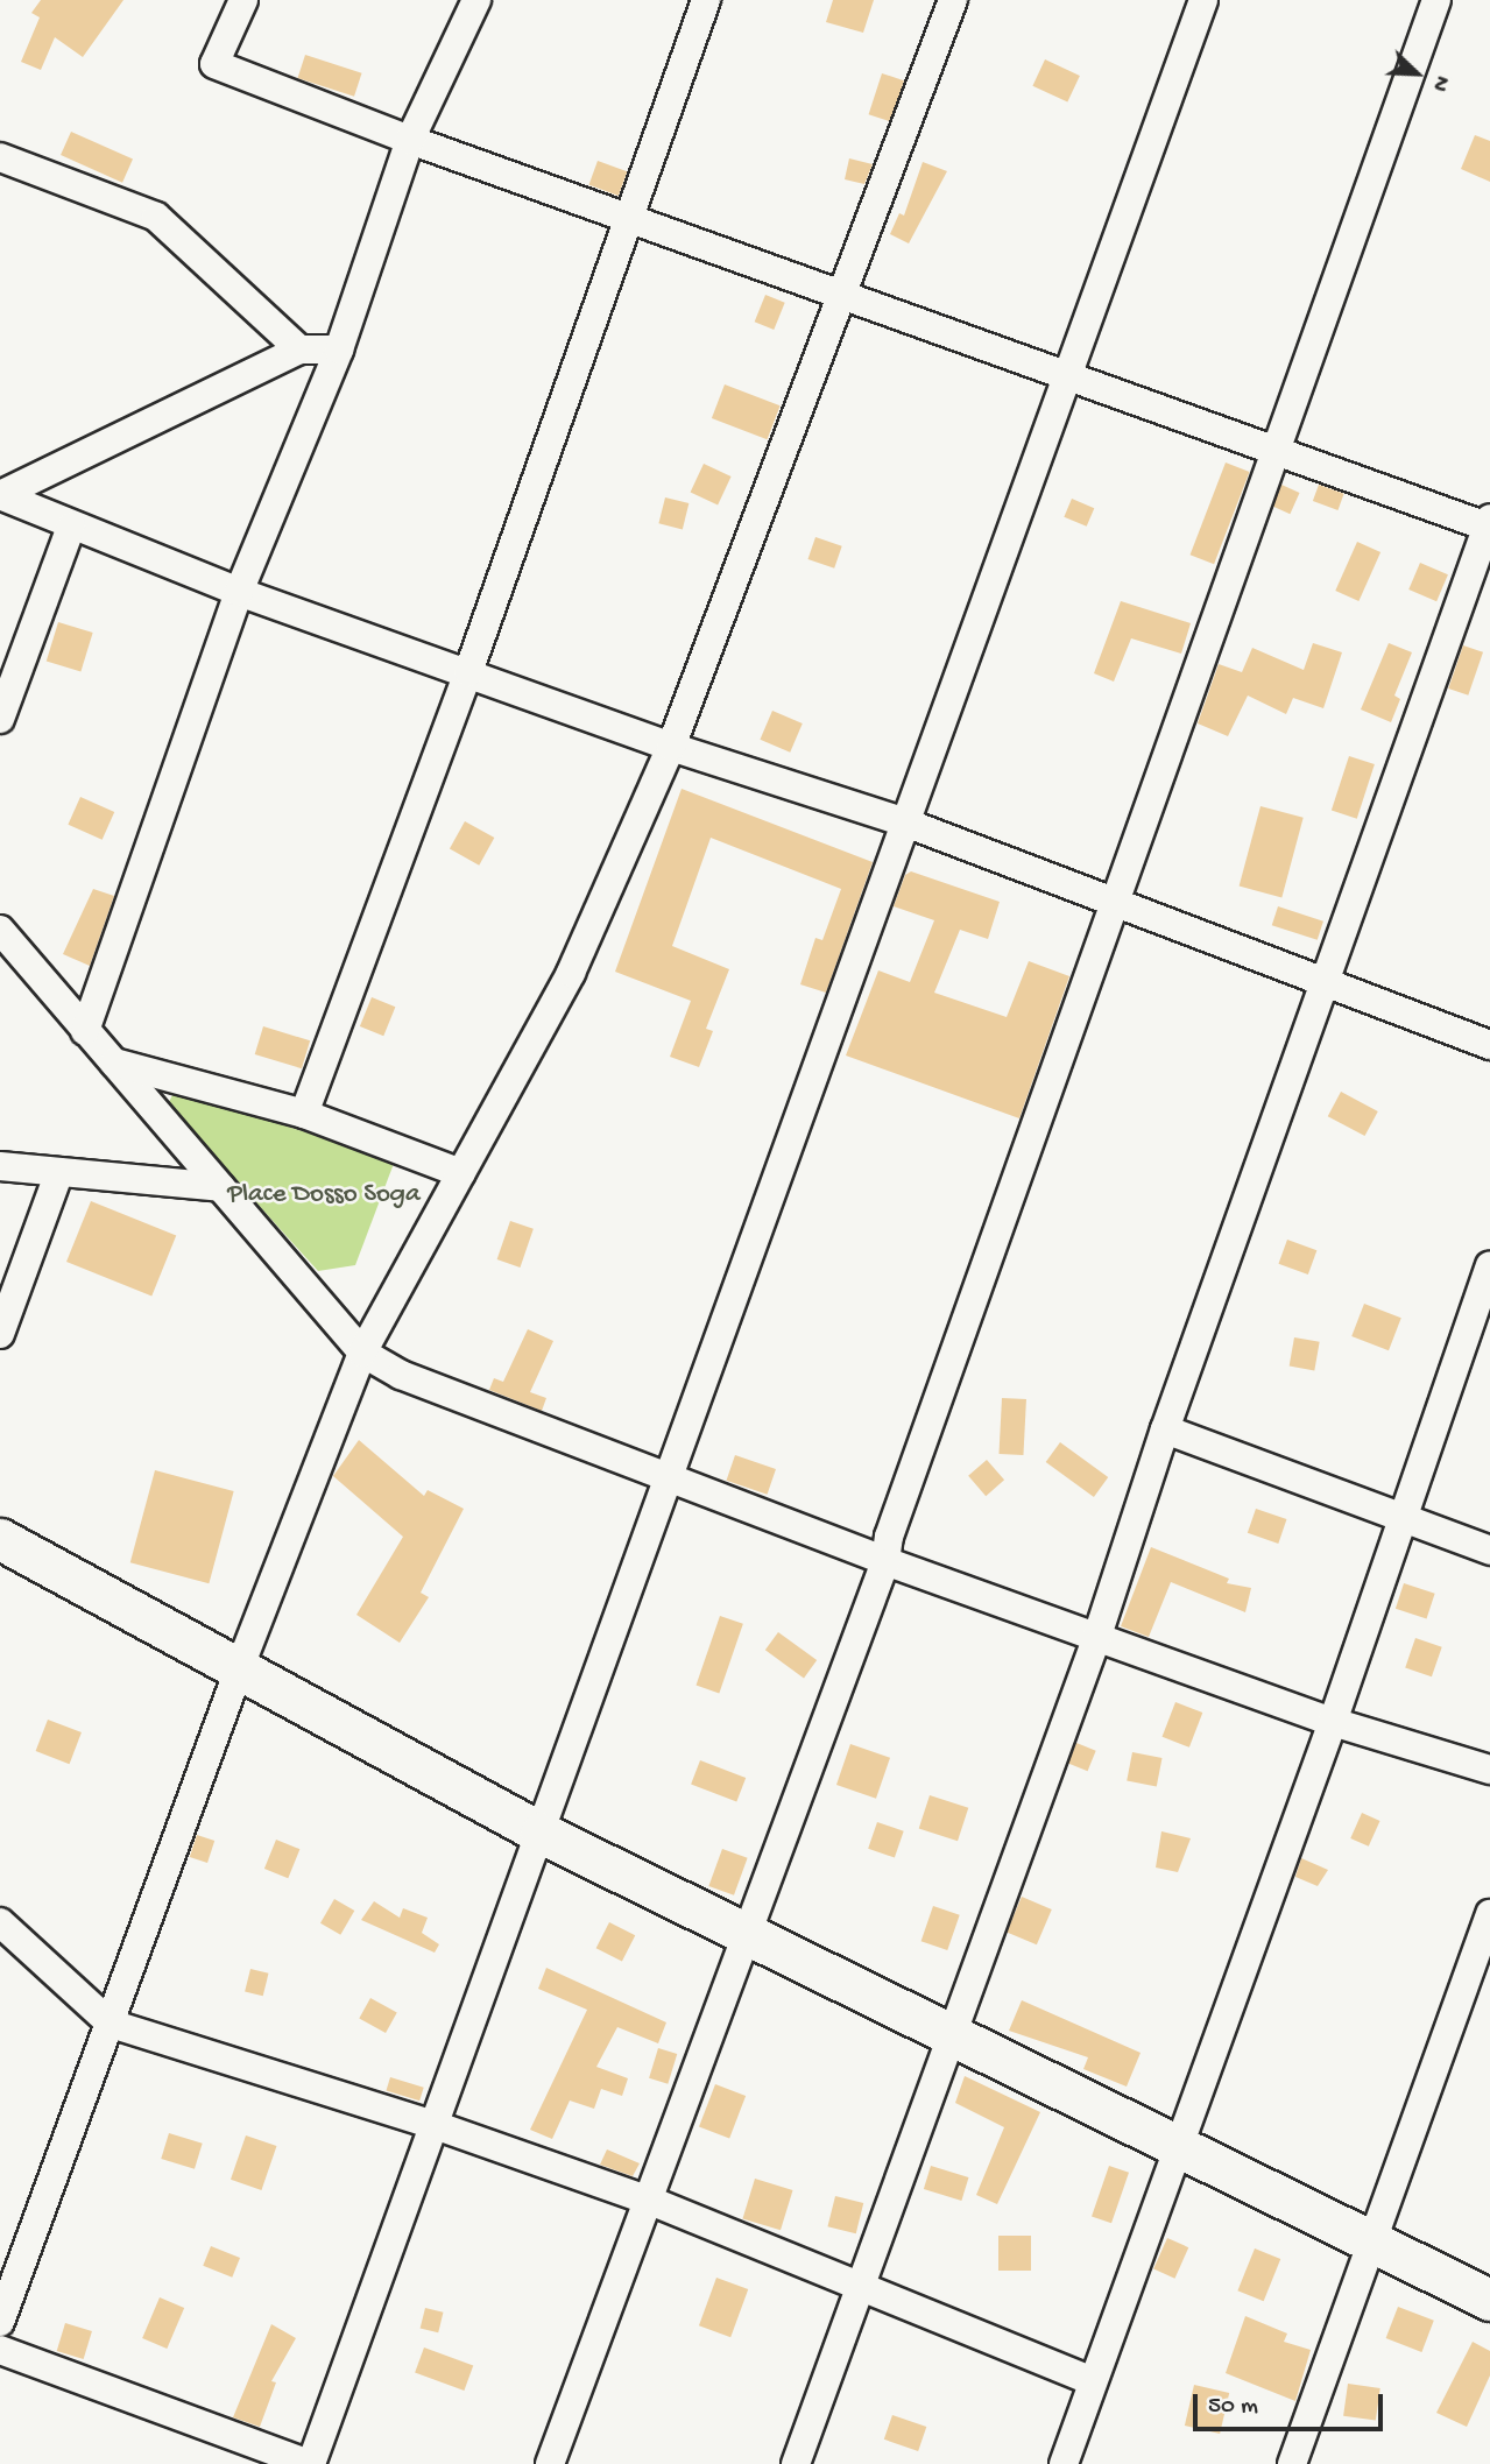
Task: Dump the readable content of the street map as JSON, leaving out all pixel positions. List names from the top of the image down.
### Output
{
  "parks": ["Place Dosso Soga"],
  "scale_bar": "50 m",
  "north": "bottom right"
}
